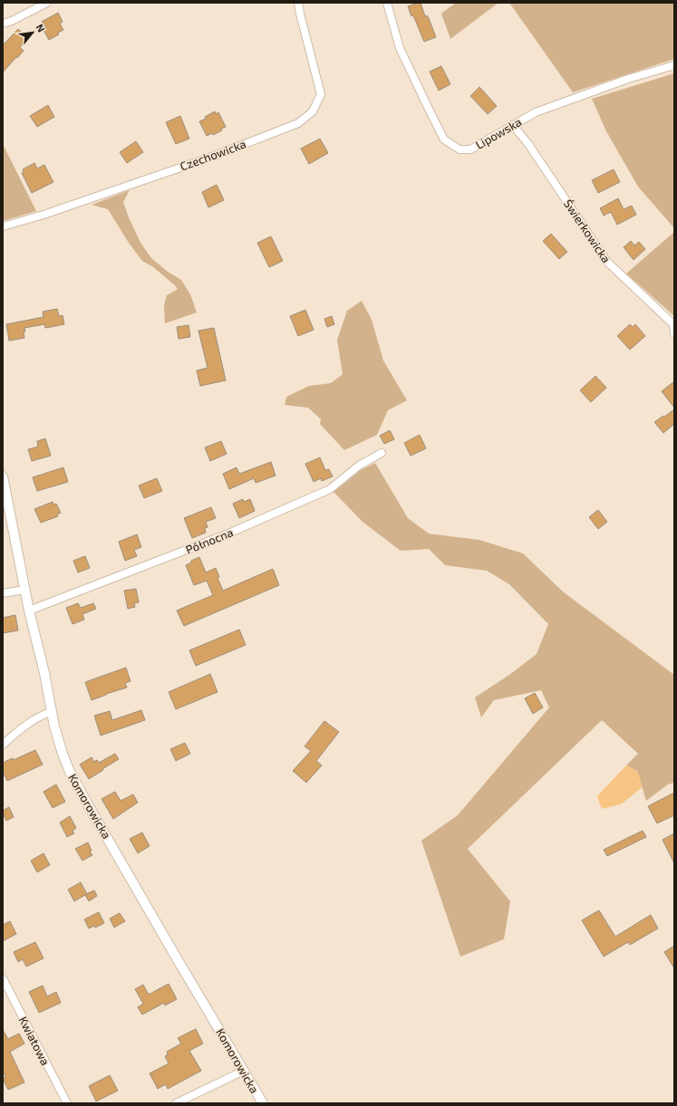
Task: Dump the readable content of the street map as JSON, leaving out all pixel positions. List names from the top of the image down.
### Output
{
  "streets": {
    "street": [
      "Lipowska",
      "Czechowicka",
      "Świerkowicka",
      "Północna",
      "Komorowicka",
      "Kwiatowa"
    ]
  },
  "crossings": [
    ["Lipowska", "Świerkowicka"],
    ["Północna", "Komorowicka"]
  ],
  "north": "top right"
}
